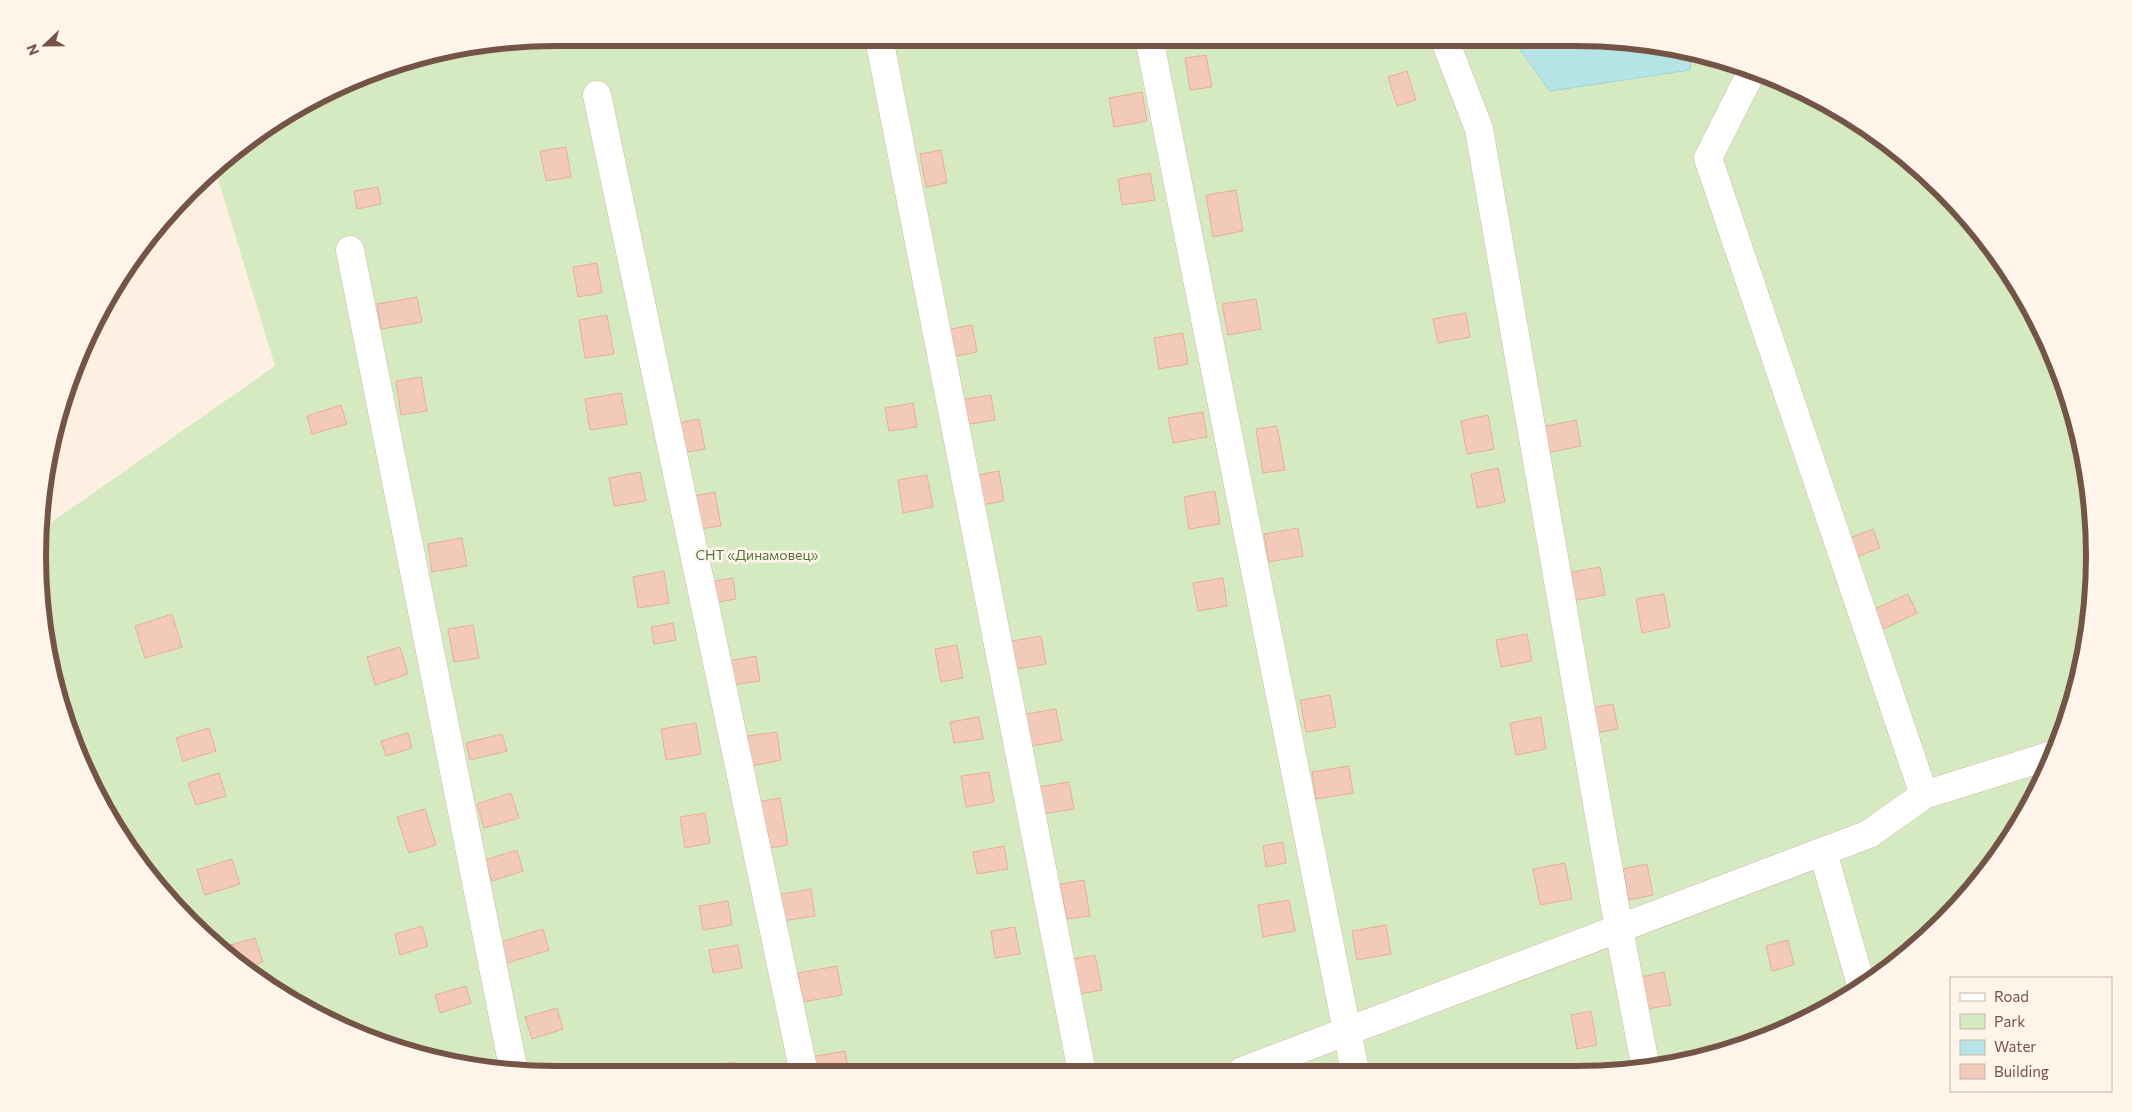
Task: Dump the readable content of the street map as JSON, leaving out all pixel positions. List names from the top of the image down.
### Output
{
  "parks": ["СНТ «Динамовец»"],
  "legend": [
    "Road",
    "Park",
    "Water",
    "Building"
  ],
  "north": "left"
}
